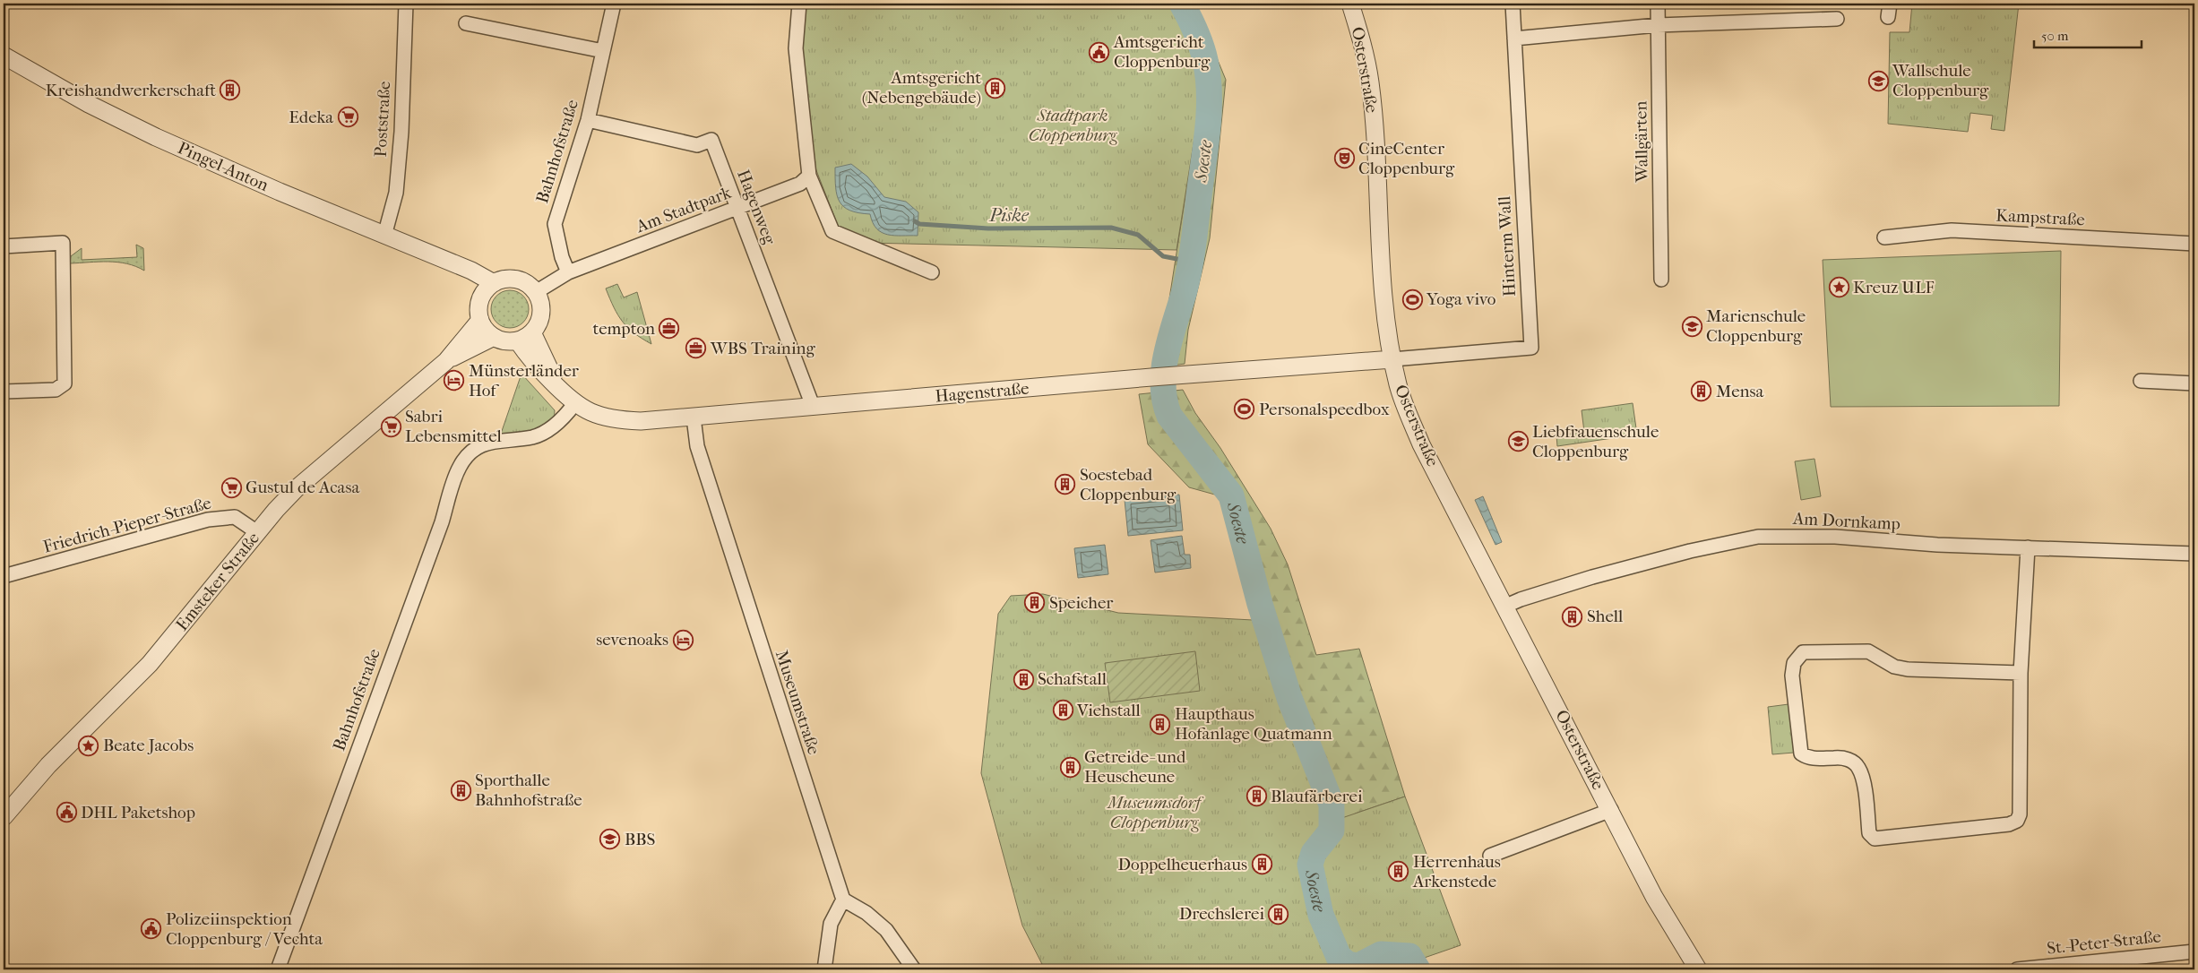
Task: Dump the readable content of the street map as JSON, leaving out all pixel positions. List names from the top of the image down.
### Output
{
  "streets": {
    "street": [
      "Osterstraße",
      "Poststraße",
      "Wallgärten",
      "Bahnhofstraße",
      "Pingel-Anton",
      "Hagenweg",
      "Am Stadtpark",
      "Kampstraße",
      "Hinterm Wall",
      "Hagenstraße",
      "Am Dornkamp",
      "Friedrich-Pieper-Straße",
      "Emsteker Straße",
      "Museumstraße",
      "St.-Peter-Straße"
    ]
  },
  "crossings": [
    ["Osterstraße", "Hinterm Wall"],
    ["Osterstraße", "Hagenstraße"],
    ["Osterstraße", "Am Dornkamp"],
    ["Poststraße", "Pingel-Anton"],
    ["Bahnhofstraße", "Hagenweg"],
    ["Bahnhofstraße", "Am Stadtpark"],
    ["Bahnhofstraße", "Hagenstraße"],
    ["Pingel-Anton", "Hagenstraße"],
    ["Pingel-Anton", "Emsteker Straße"],
    ["Hagenweg", "Am Stadtpark"],
    ["Hagenweg", "Hagenstraße"],
    ["Hinterm Wall", "Hagenstraße"],
    ["Hagenstraße", "Emsteker Straße"],
    ["Hagenstraße", "Museumstraße"],
    ["Friedrich-Pieper-Straße", "Emsteker Straße"]
  ],
  "water": ["Soeste", "Piske"],
  "parks": ["Stadtpark Cloppenburg", "Museumsdorf Cloppenburg"],
  "places": {
    "public building": ["Amtsgericht Cloppenburg", "DHL Paketshop", "Polizeiinspektion Cloppenburg / Vechta"],
    "school or university": [
      "Wallschule Cloppenburg",
      "Marienschule Cloppenburg",
      "Liebfrauenschule Cloppenburg",
      "BBS"
    ],
    "building": [
      "Amtsgericht (Nebengebäude)",
      "Kreishandwerkerschaft",
      "Mensa",
      "Soestebad Cloppenburg",
      "Speicher",
      "Shell",
      "Schafstall",
      "Viehstall",
      "Haupthaus Hofanlage Quatmann",
      "Getreide- und Heuscheune",
      "Sporthalle Bahnhofstraße",
      "Blaufärberei",
      "Doppelheuerhaus",
      "Herrenhaus Arkenstede",
      "Drechslerei"
    ],
    "supermarket": ["Edeka", "Sabri Lebensmittel", "Gustul de Acasa"],
    "theatre": ["CineCenter Cloppenburg"],
    "place": ["Kreuz ULF", "Beate Jacobs"],
    "sports": ["Yoga vivo", "Personalspeedbox"],
    "office": ["tempton", "WBS Training"],
    "hotel": ["Münsterländer Hof", "sevenoaks"]
  },
  "scale_bar": "50 m"
}
